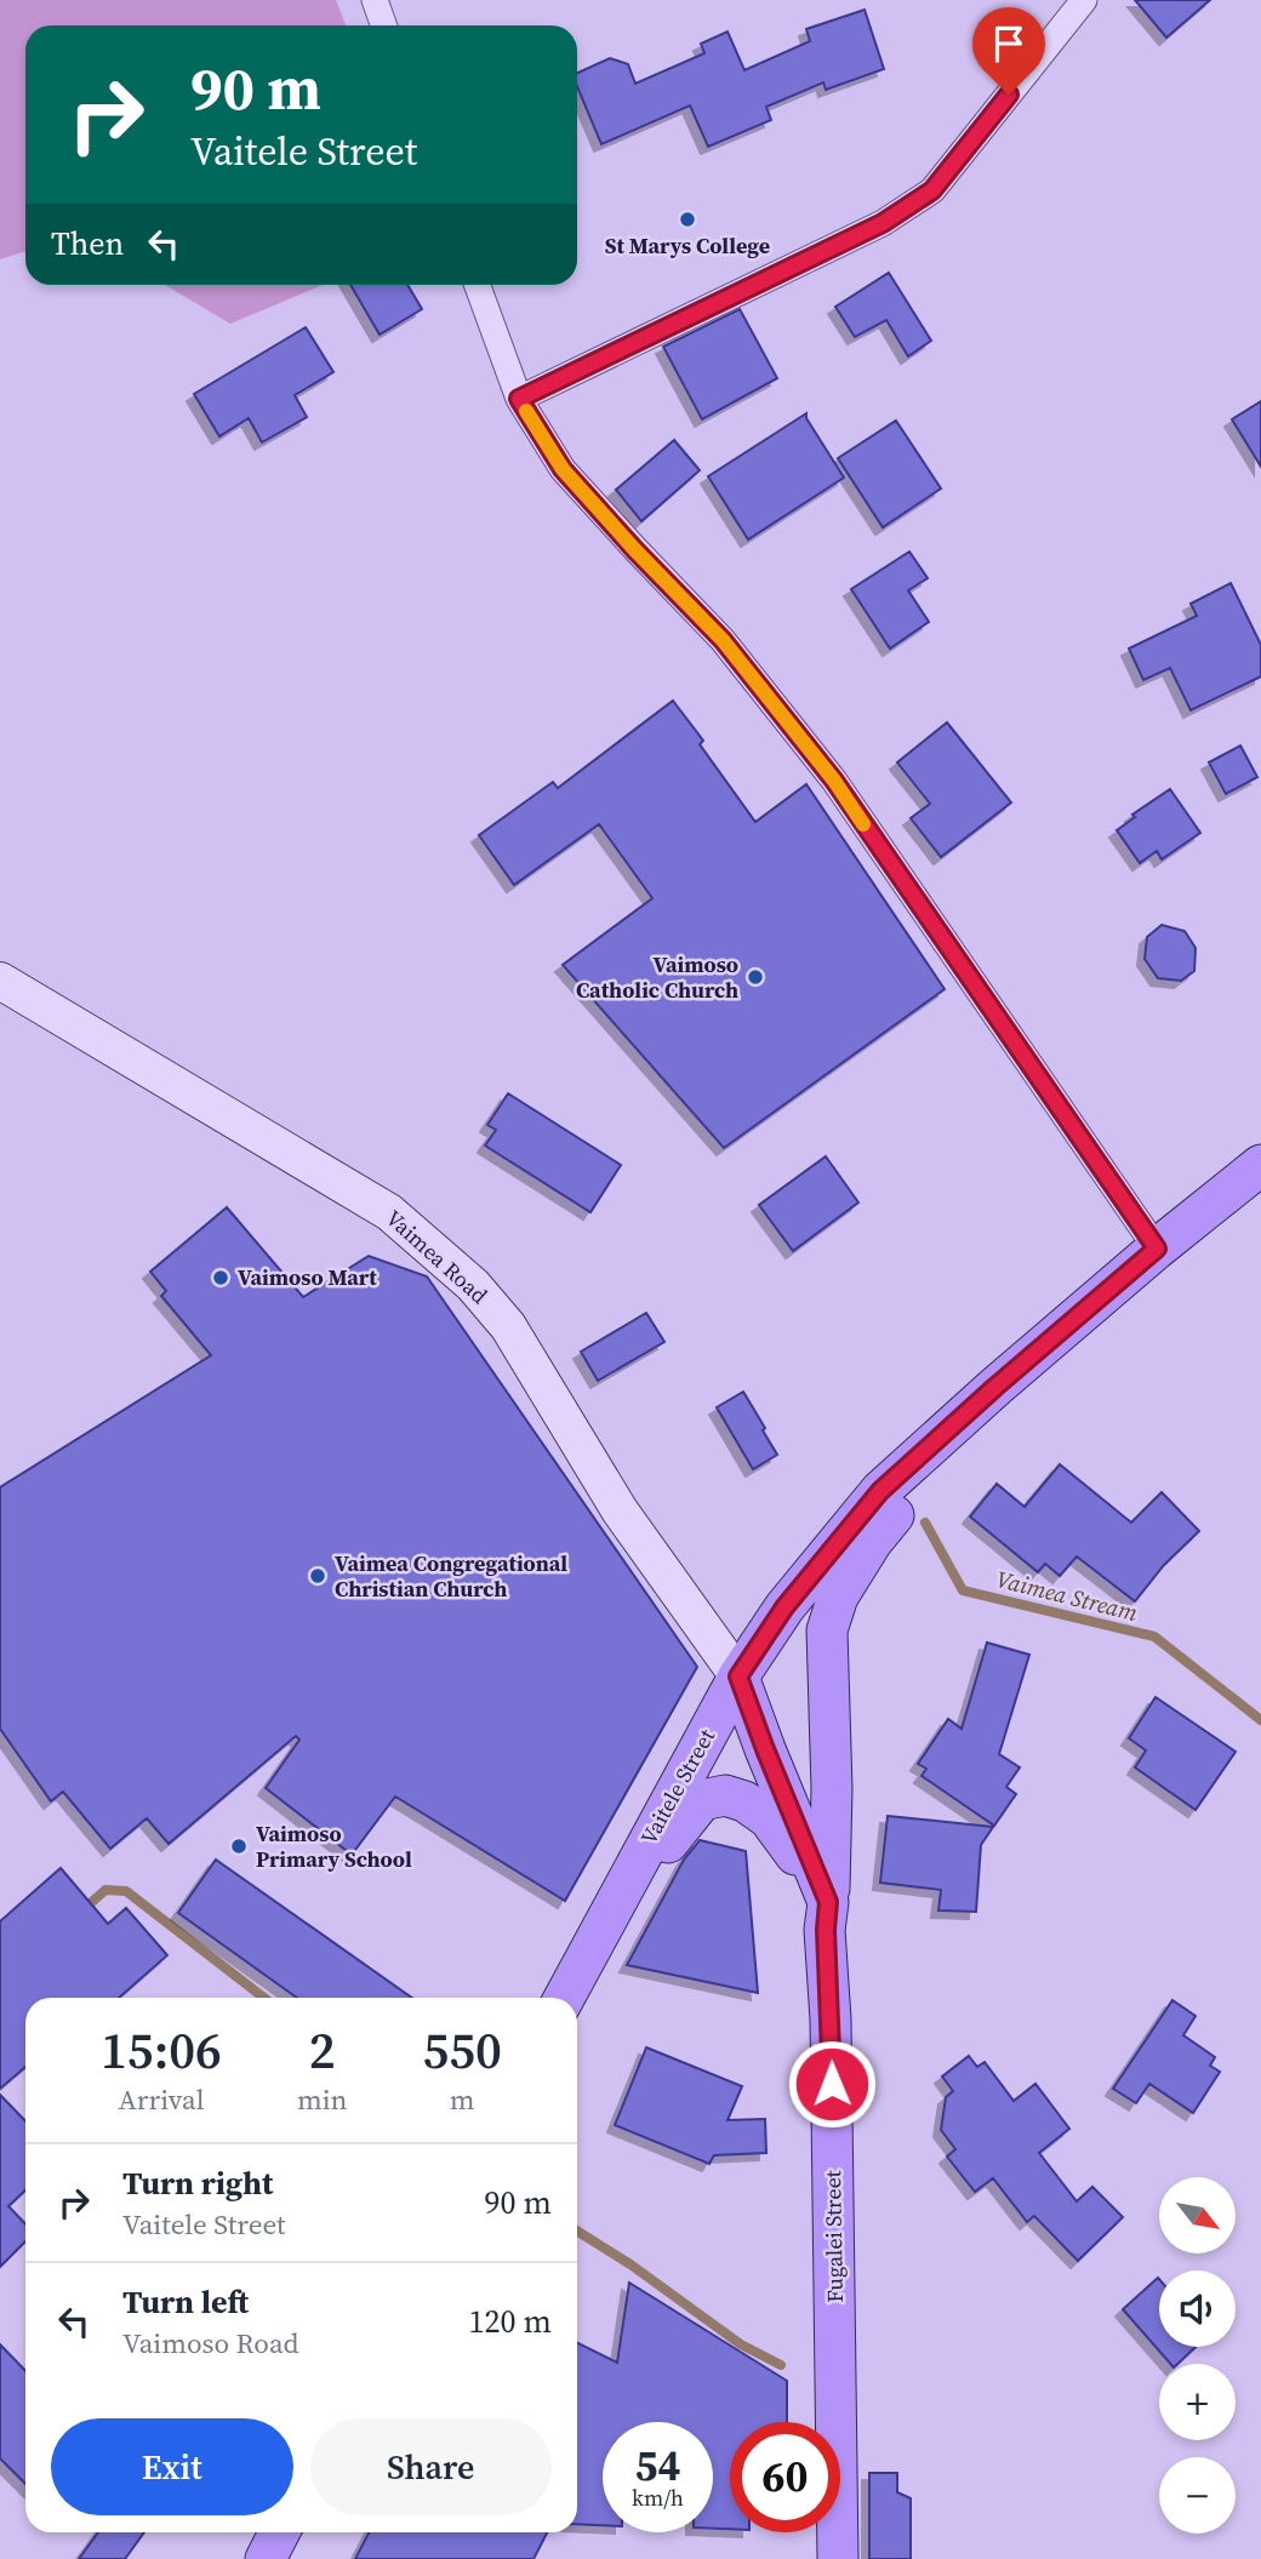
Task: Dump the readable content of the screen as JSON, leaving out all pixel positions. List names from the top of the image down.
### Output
{
  "streets": {
    "main road": ["Vaitele Street", "Fugalei Street"],
    "street": ["Vaimea Road"]
  },
  "crossings": [
    ["Vaimea Road", "Vaitele Street"],
    ["Vaimea Road", "Fugalei Street"],
    ["Vaitele Street", "Fugalei Street"]
  ],
  "water": ["Vaimea Stream"],
  "places": [
    "St Marys College",
    "Vaimoso Catholic Church",
    "Vaimoso Mart",
    "Vaimea Congregational Christian Church",
    "Vaimoso Primary School"
  ],
  "north": "bottom right",
  "page": {
    "turn": ["90 m", "Vaitele Street"],
    "then": "Then",
    "eta": [
      "15:06",
      "Arrival",
      "2",
      "min",
      "550",
      "m"
    ],
    "list": [
      {
        "name": "Turn right",
        "note": "Vaitele Street",
        "value": "90 m"
      },
      {
        "name": "Turn left",
        "note": "Vaimoso Road",
        "value": "120 m"
      }
    ],
    "map_buttons": ["+", "−"],
    "buttons": ["Exit", "Share"],
    "speed": "54 km/h",
    "limit": "60"
  }
}
